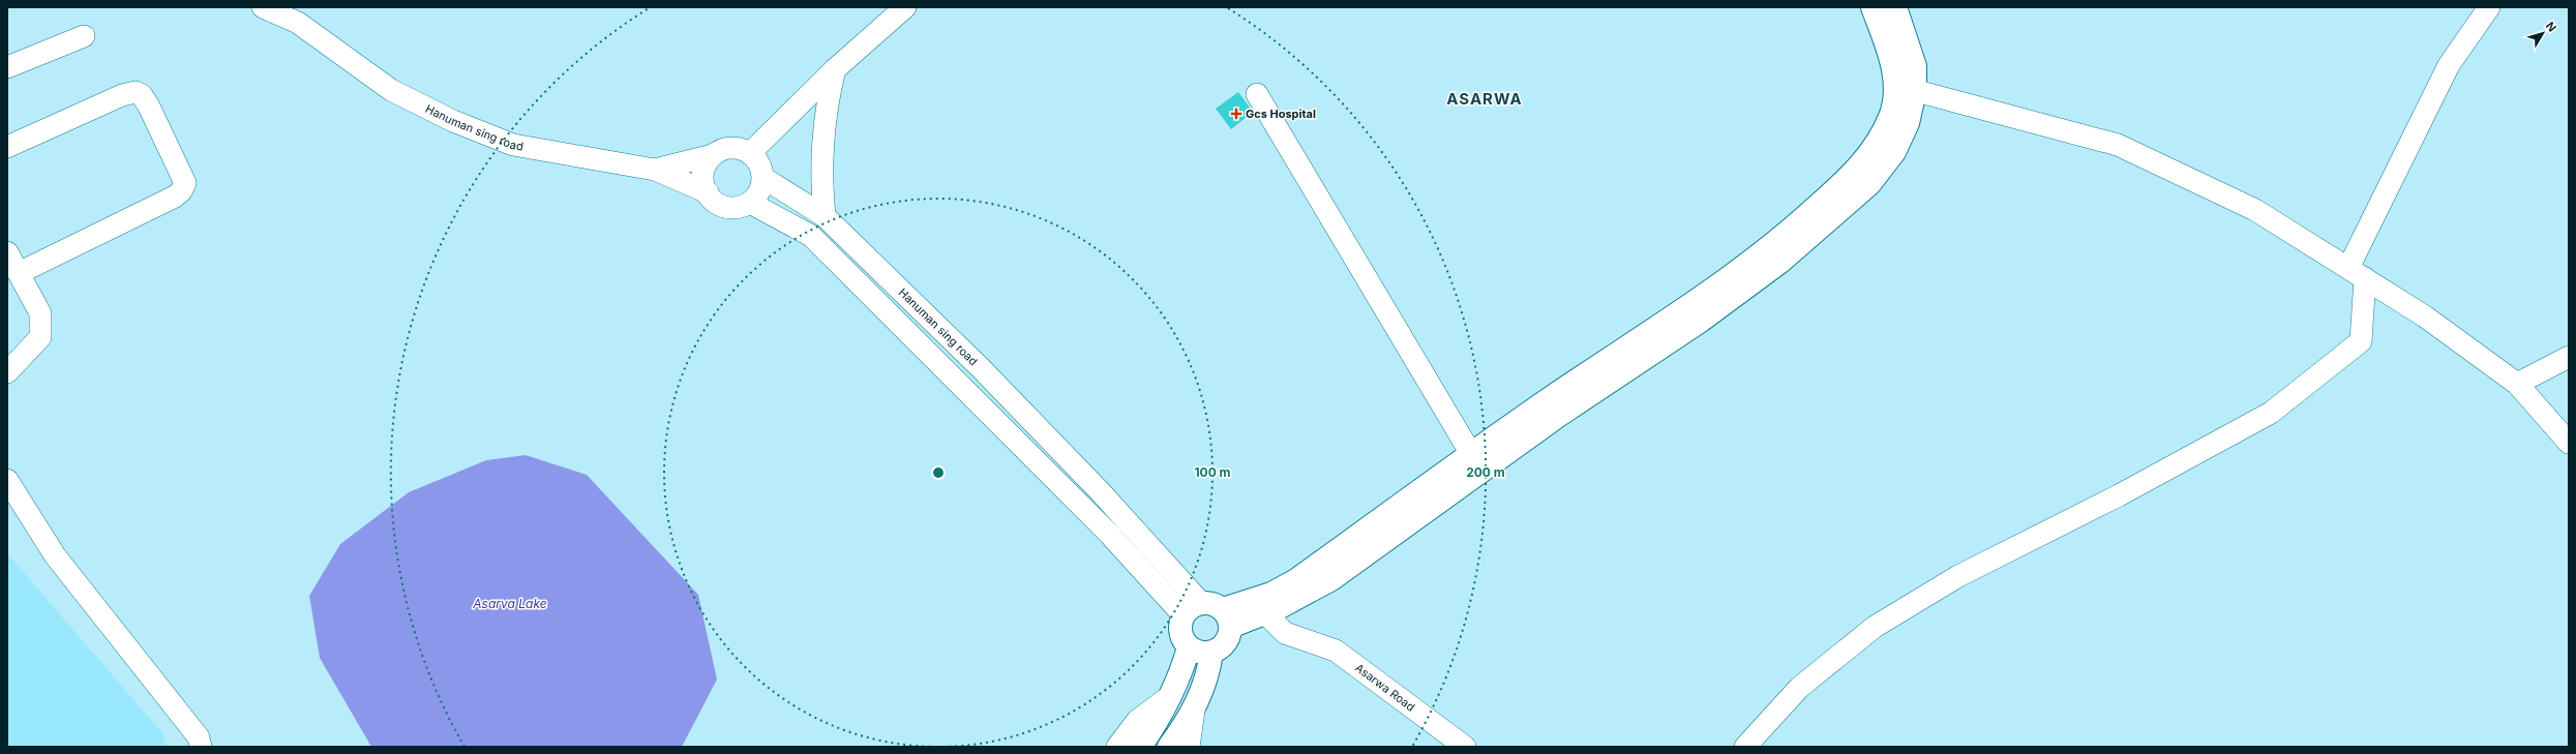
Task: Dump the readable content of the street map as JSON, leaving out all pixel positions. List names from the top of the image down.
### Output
{
  "streets": {
    "street": ["Hanuman sing road", "Asarwa Road"]
  },
  "districts": ["ASARWA"],
  "water": ["Asarva Lake"],
  "places": {
    "health": ["Gcs Hospital"]
  },
  "north": "top right",
  "rings": ["100 m", "200 m"]
}
